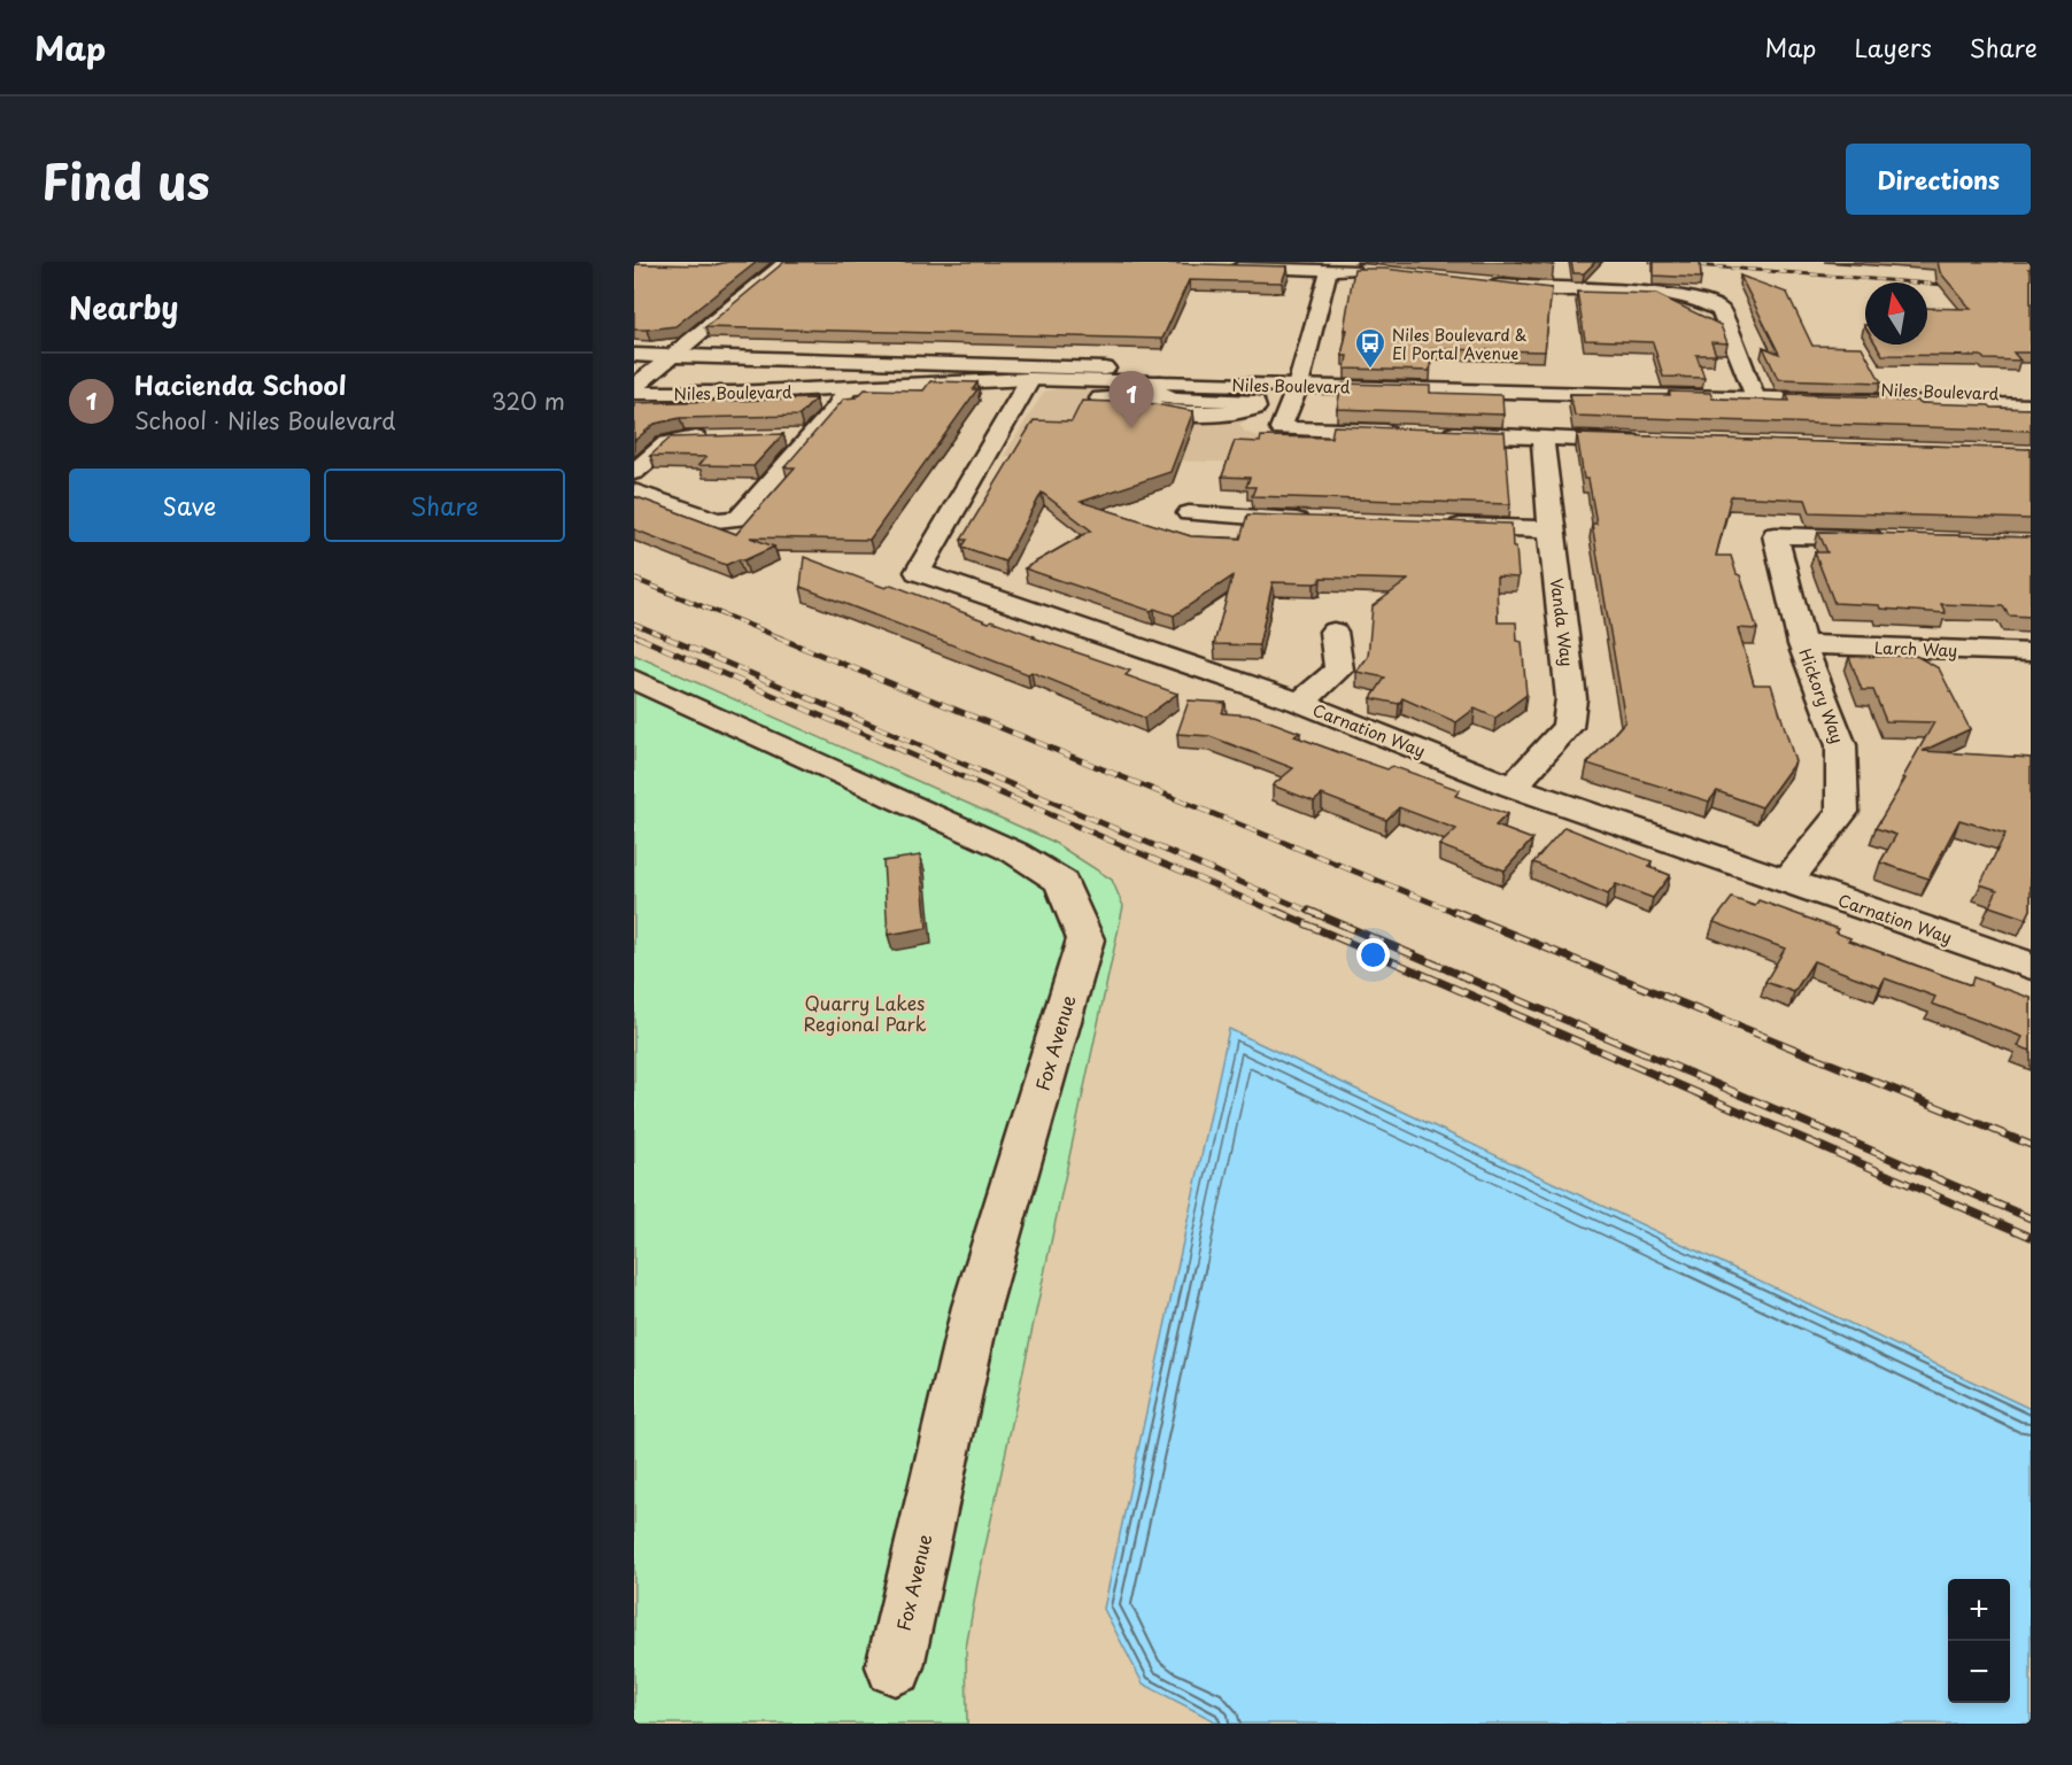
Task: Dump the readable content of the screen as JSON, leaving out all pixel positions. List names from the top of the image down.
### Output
{
  "streets": {
    "street": [
      "Niles Boulevard",
      "Vanda Way",
      "Larch Way",
      "Hickory Way",
      "Carnation Way",
      "Fox Avenue"
    ]
  },
  "crossings": [
    ["Niles Boulevard", "Carnation Way"],
    ["Vanda Way", "Carnation Way"],
    ["Larch Way", "Hickory Way"],
    ["Hickory Way", "Carnation Way"]
  ],
  "parks": ["Quarry Lakes Regional Park"],
  "places": {
    "bus stop": ["Niles Boulevard & El Portal Avenue"]
  },
  "north": "top",
  "page": {
    "header": "Map",
    "nav": ["Map", "Layers", "Share"],
    "title": "Find us",
    "buttons": [
      "Directions",
      ["Save", "Share"]
    ],
    "heading": "Nearby",
    "list": [
      {
        "mark": "1",
        "name": "Hacienda School",
        "note": "School · Niles Boulevard",
        "value": "320 m"
      }
    ],
    "pins": "1",
    "map_buttons": ["+", "−"]
  }
}
